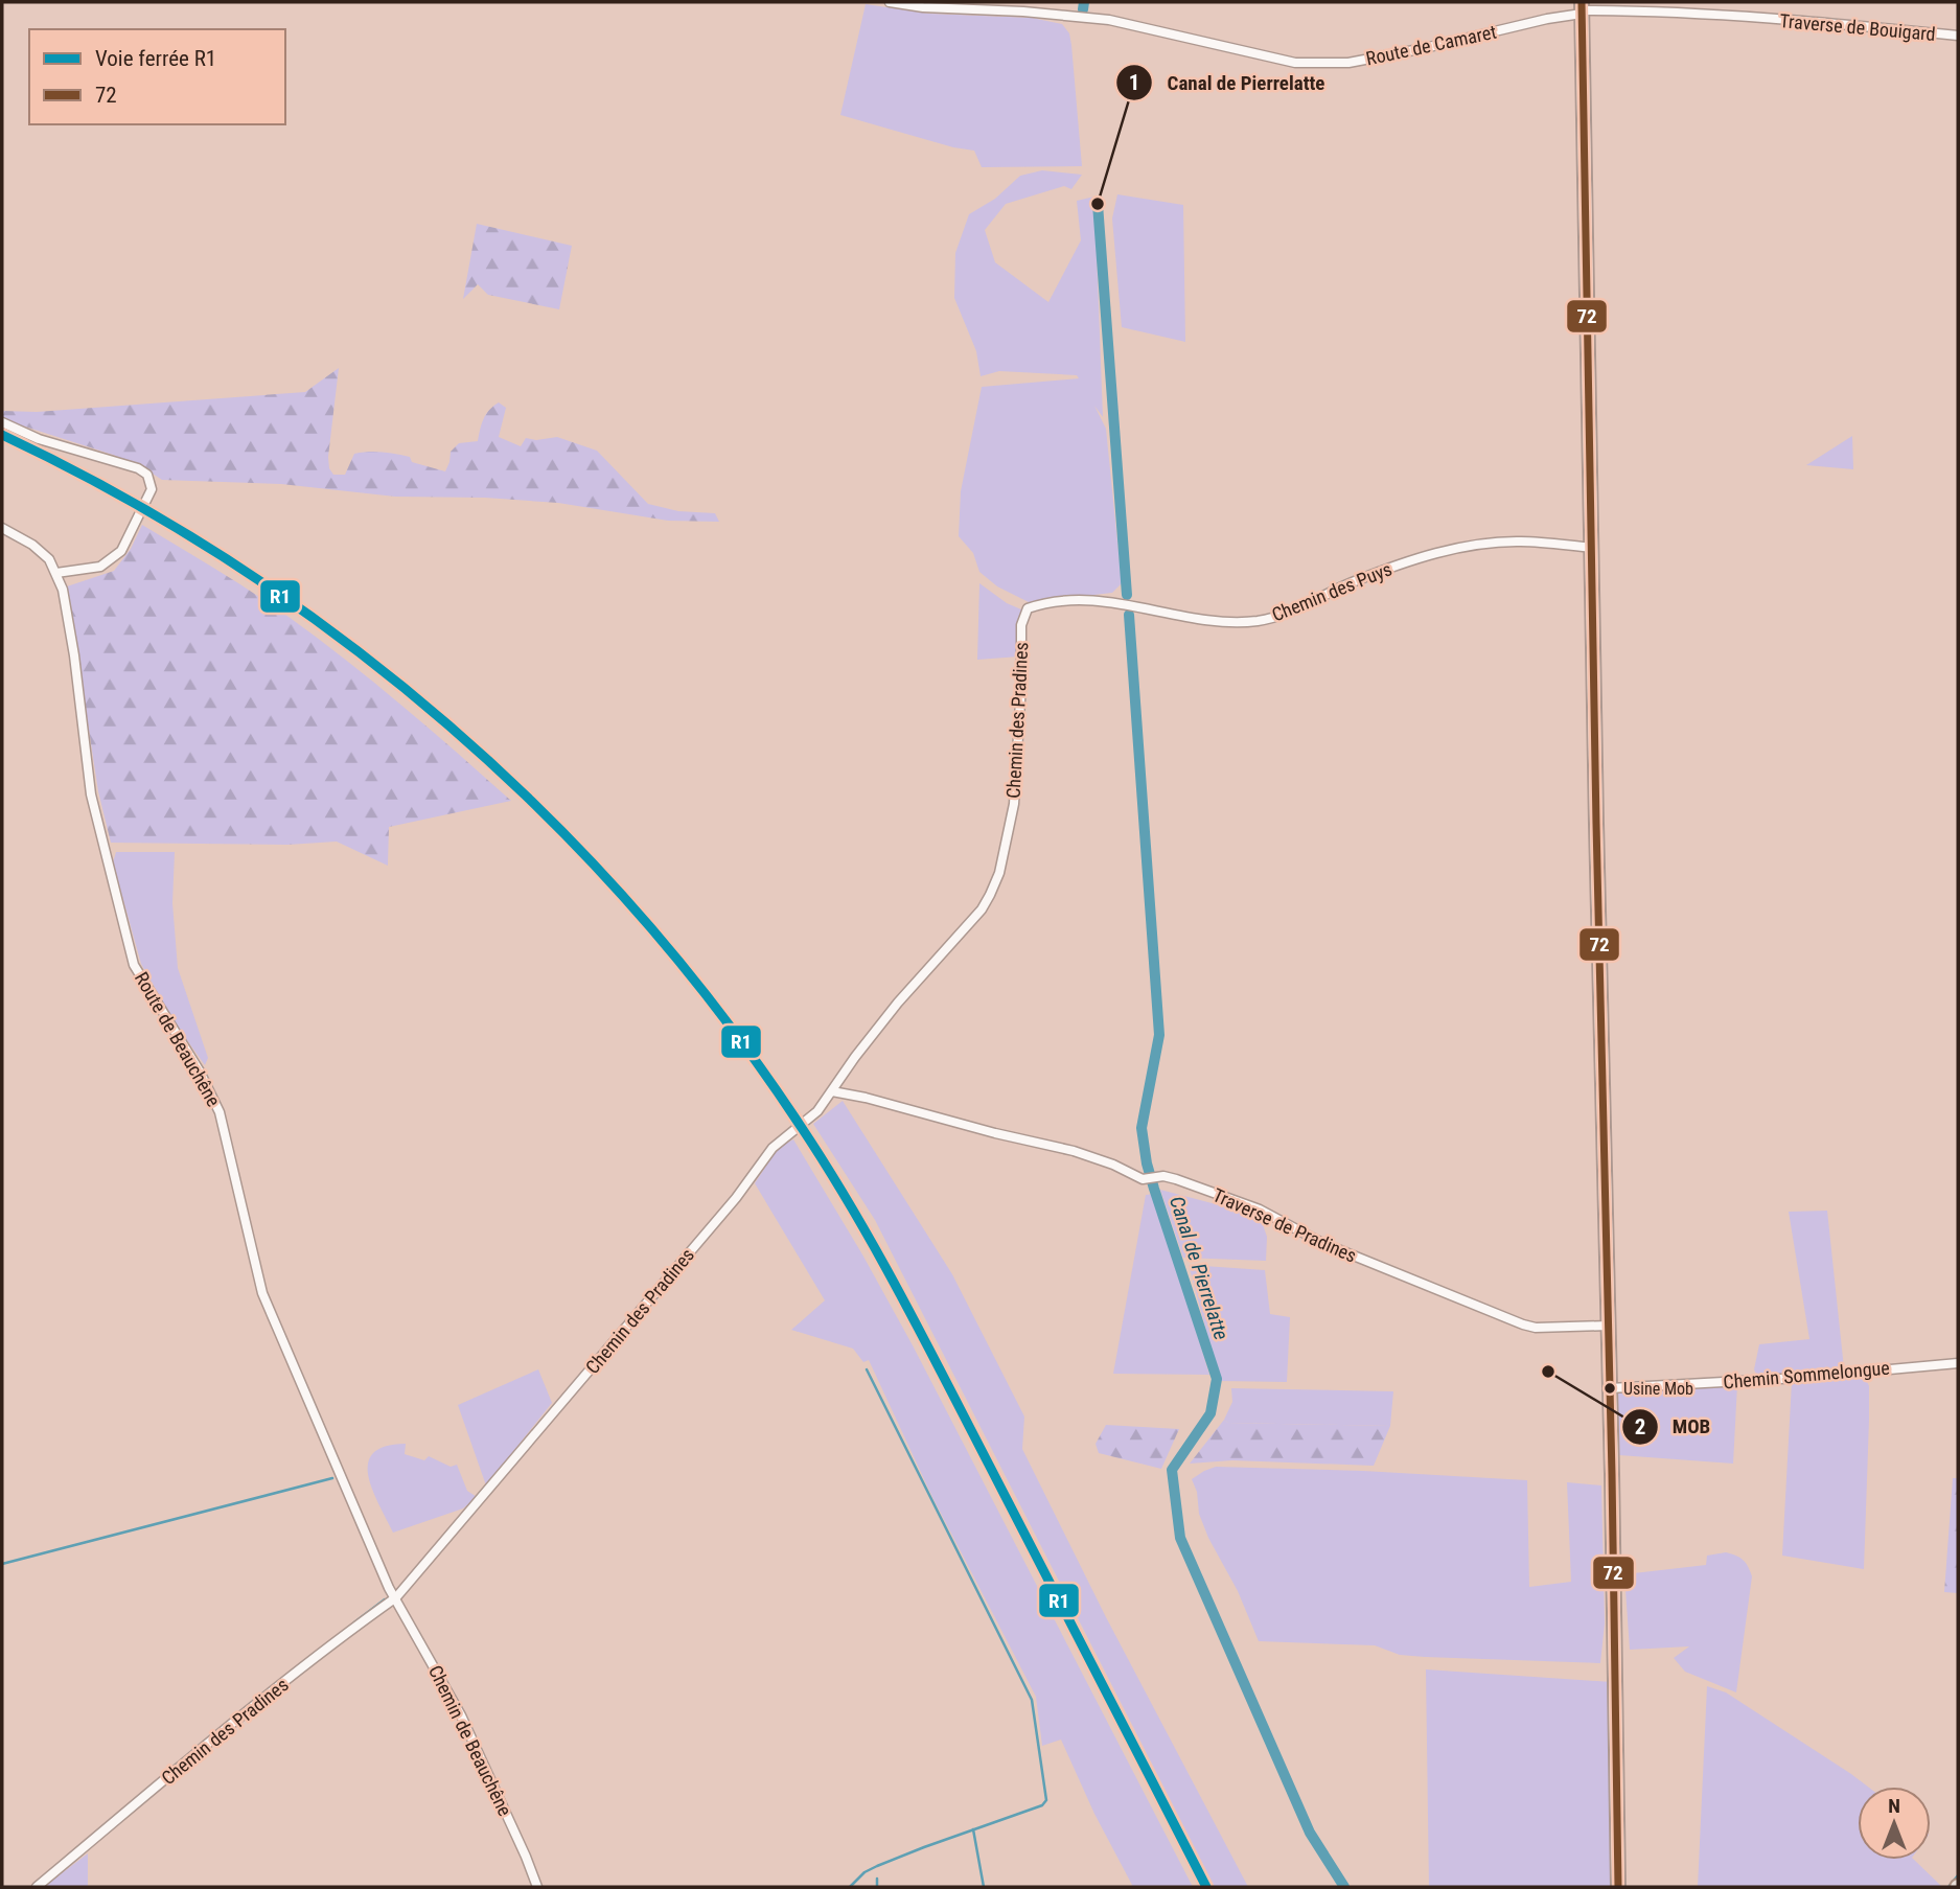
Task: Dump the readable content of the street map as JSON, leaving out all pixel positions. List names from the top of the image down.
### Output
{
  "streets": {
    "street": [
      "Traverse de Bouigard",
      "Route de Camaret",
      "Chemin des Puys",
      "Chemin des Pradines",
      "Route de Beauchêne",
      "Traverse de Pradines",
      "Chemin Sommelongue",
      "Chemin de Beauchêne"
    ]
  },
  "crossings": [
    ["Traverse de Bouigard", "Route de Camaret"],
    ["Chemin des Puys", "Chemin des Pradines"],
    ["Chemin des Pradines", "Route de Beauchêne"],
    ["Chemin des Pradines", "Traverse de Pradines"],
    ["Chemin des Pradines", "Chemin de Beauchêne"],
    ["Route de Beauchêne", "Chemin de Beauchêne"]
  ],
  "water": ["Canal de Pierrelatte"],
  "places": ["Canal de Pierrelatte", "MOB", "Usine Mob"],
  "lines": ["transit line 72", "rail line R1"],
  "legend": ["Voie ferrée R1", "72"],
  "north": "top"
}
